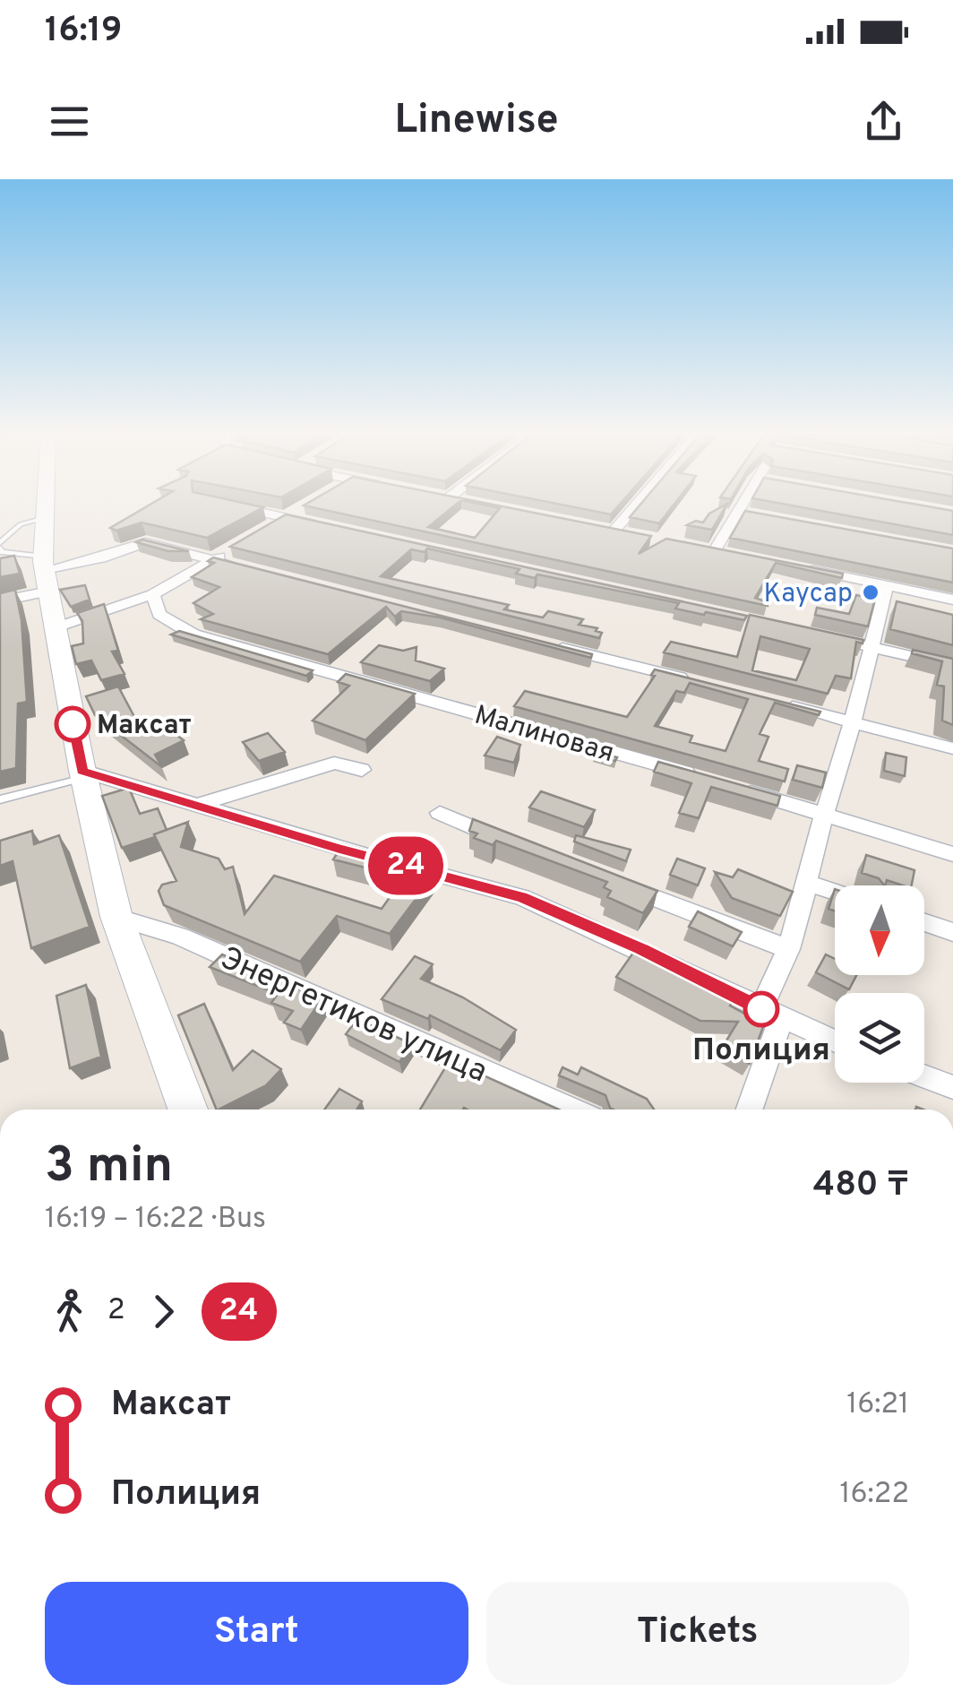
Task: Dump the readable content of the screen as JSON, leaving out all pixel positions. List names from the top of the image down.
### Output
{
  "streets": {
    "street": ["Малиновая", "Энергетиков улица"]
  },
  "places": ["Каусар", "Максат", "Полиция"],
  "lines": ["bus line 24"],
  "north": "bottom",
  "page": {
    "status": "16:19",
    "header": "Linewise",
    "on_map": "24",
    "heading": ["3 min", "16:19 – 16:22 · Bus", "480 ₸"],
    "legs": ["2", "24"],
    "list": [
      {
        "name": "Максат",
        "value": "16:21"
      },
      {
        "name": "Полиция",
        "value": "16:22"
      }
    ],
    "buttons": ["Start", "Tickets"]
  }
}
